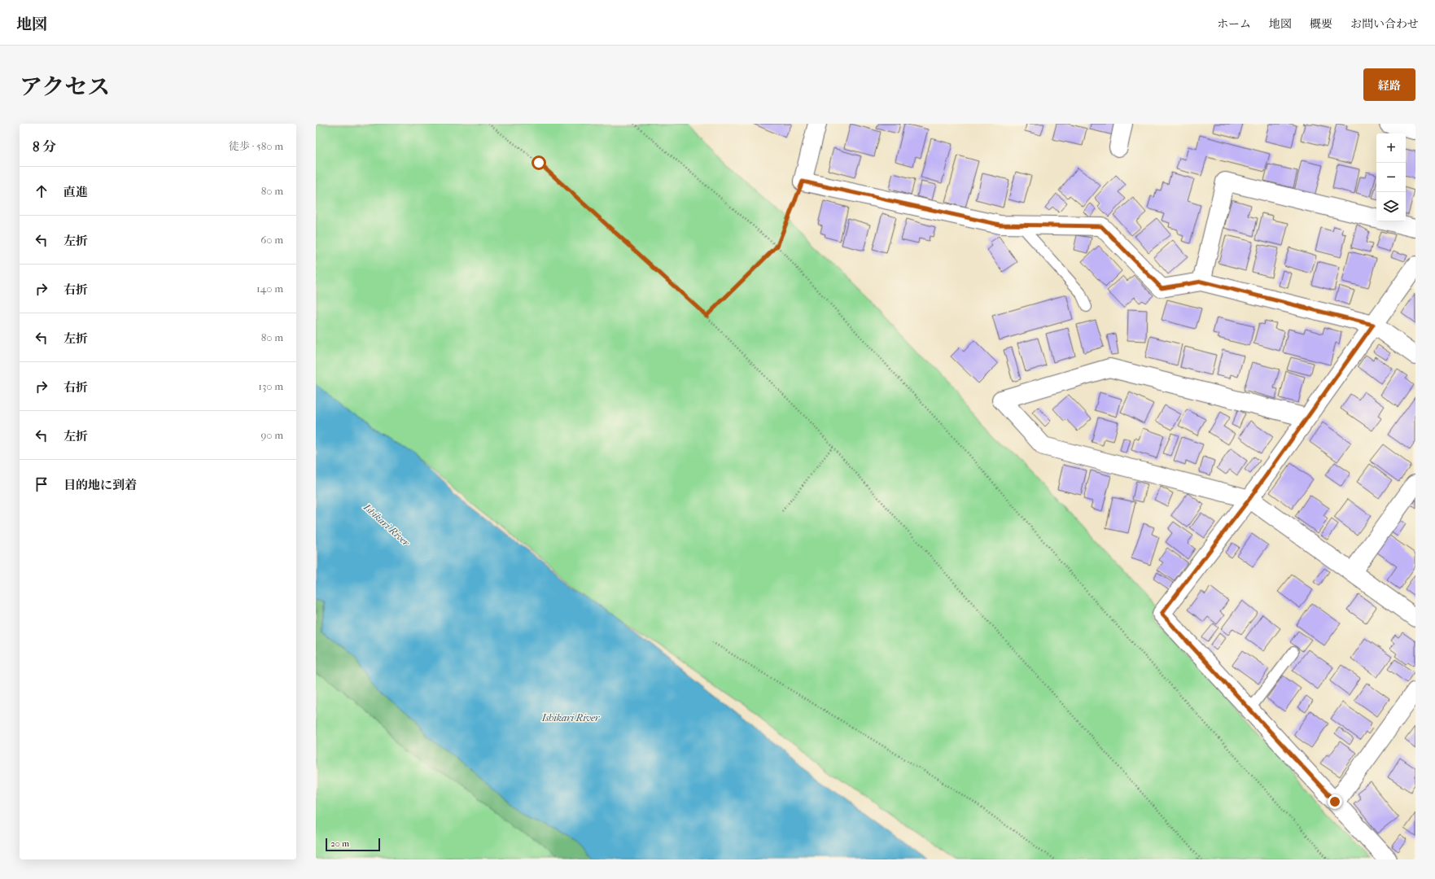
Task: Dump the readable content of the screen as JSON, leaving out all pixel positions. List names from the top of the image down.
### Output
{
  "water": ["Ishikari River"],
  "scale_bar": "20 m",
  "page": {
    "header": "地図",
    "nav": [
      "ホーム",
      "地図",
      "概要",
      "お問い合わせ"
    ],
    "title": "アクセス",
    "buttons": "経路",
    "heading": ["8 分", "徒歩 · 580 m"],
    "map_buttons": ["+", "−"],
    "list": [
      ["直進", "80 m"],
      ["左折", "60 m"],
      ["右折", "140 m"],
      ["左折", "80 m"],
      ["右折", "130 m"],
      ["左折", "90 m"],
      "目的地に到着"
    ],
    "scale": "20 m"
  }
}
